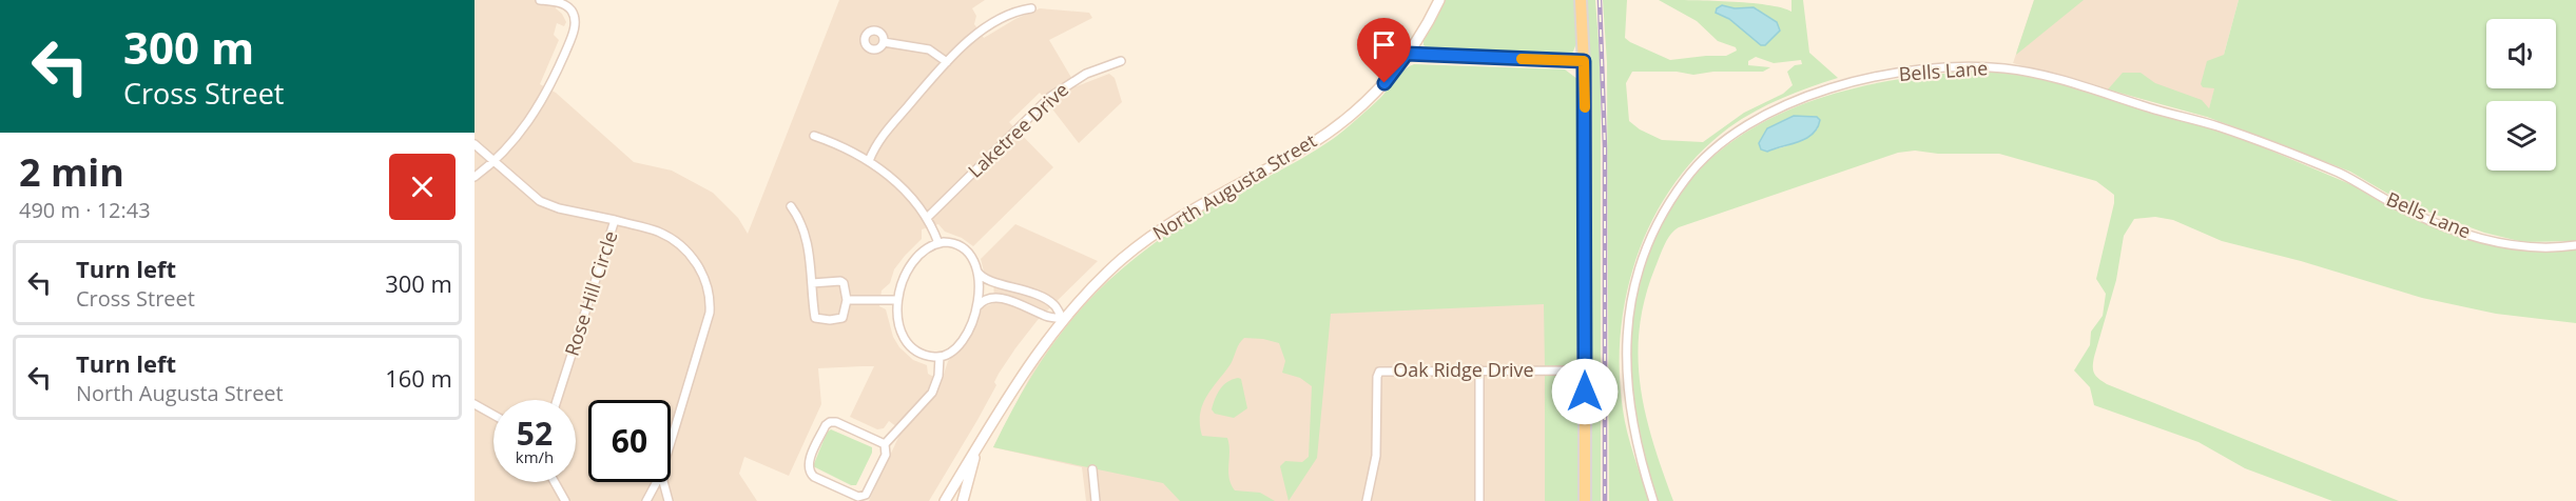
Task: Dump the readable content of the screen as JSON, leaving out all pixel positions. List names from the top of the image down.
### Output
{
  "streets": {
    "main road": ["North Augusta Street"],
    "street": [
      "Bells Lane",
      "Laketree Drive",
      "Rose Hill Circle",
      "Oak Ridge Drive"
    ]
  },
  "page": {
    "turn": ["300 m", "Cross Street"],
    "heading": ["2 min", "490 m · 12:43"],
    "list": [
      {
        "name": "Turn left",
        "note": "Cross Street",
        "value": "300 m"
      },
      {
        "name": "Turn left",
        "note": "North Augusta Street",
        "value": "160 m"
      }
    ],
    "speed": "52 km/h",
    "limit": "60"
  }
}
